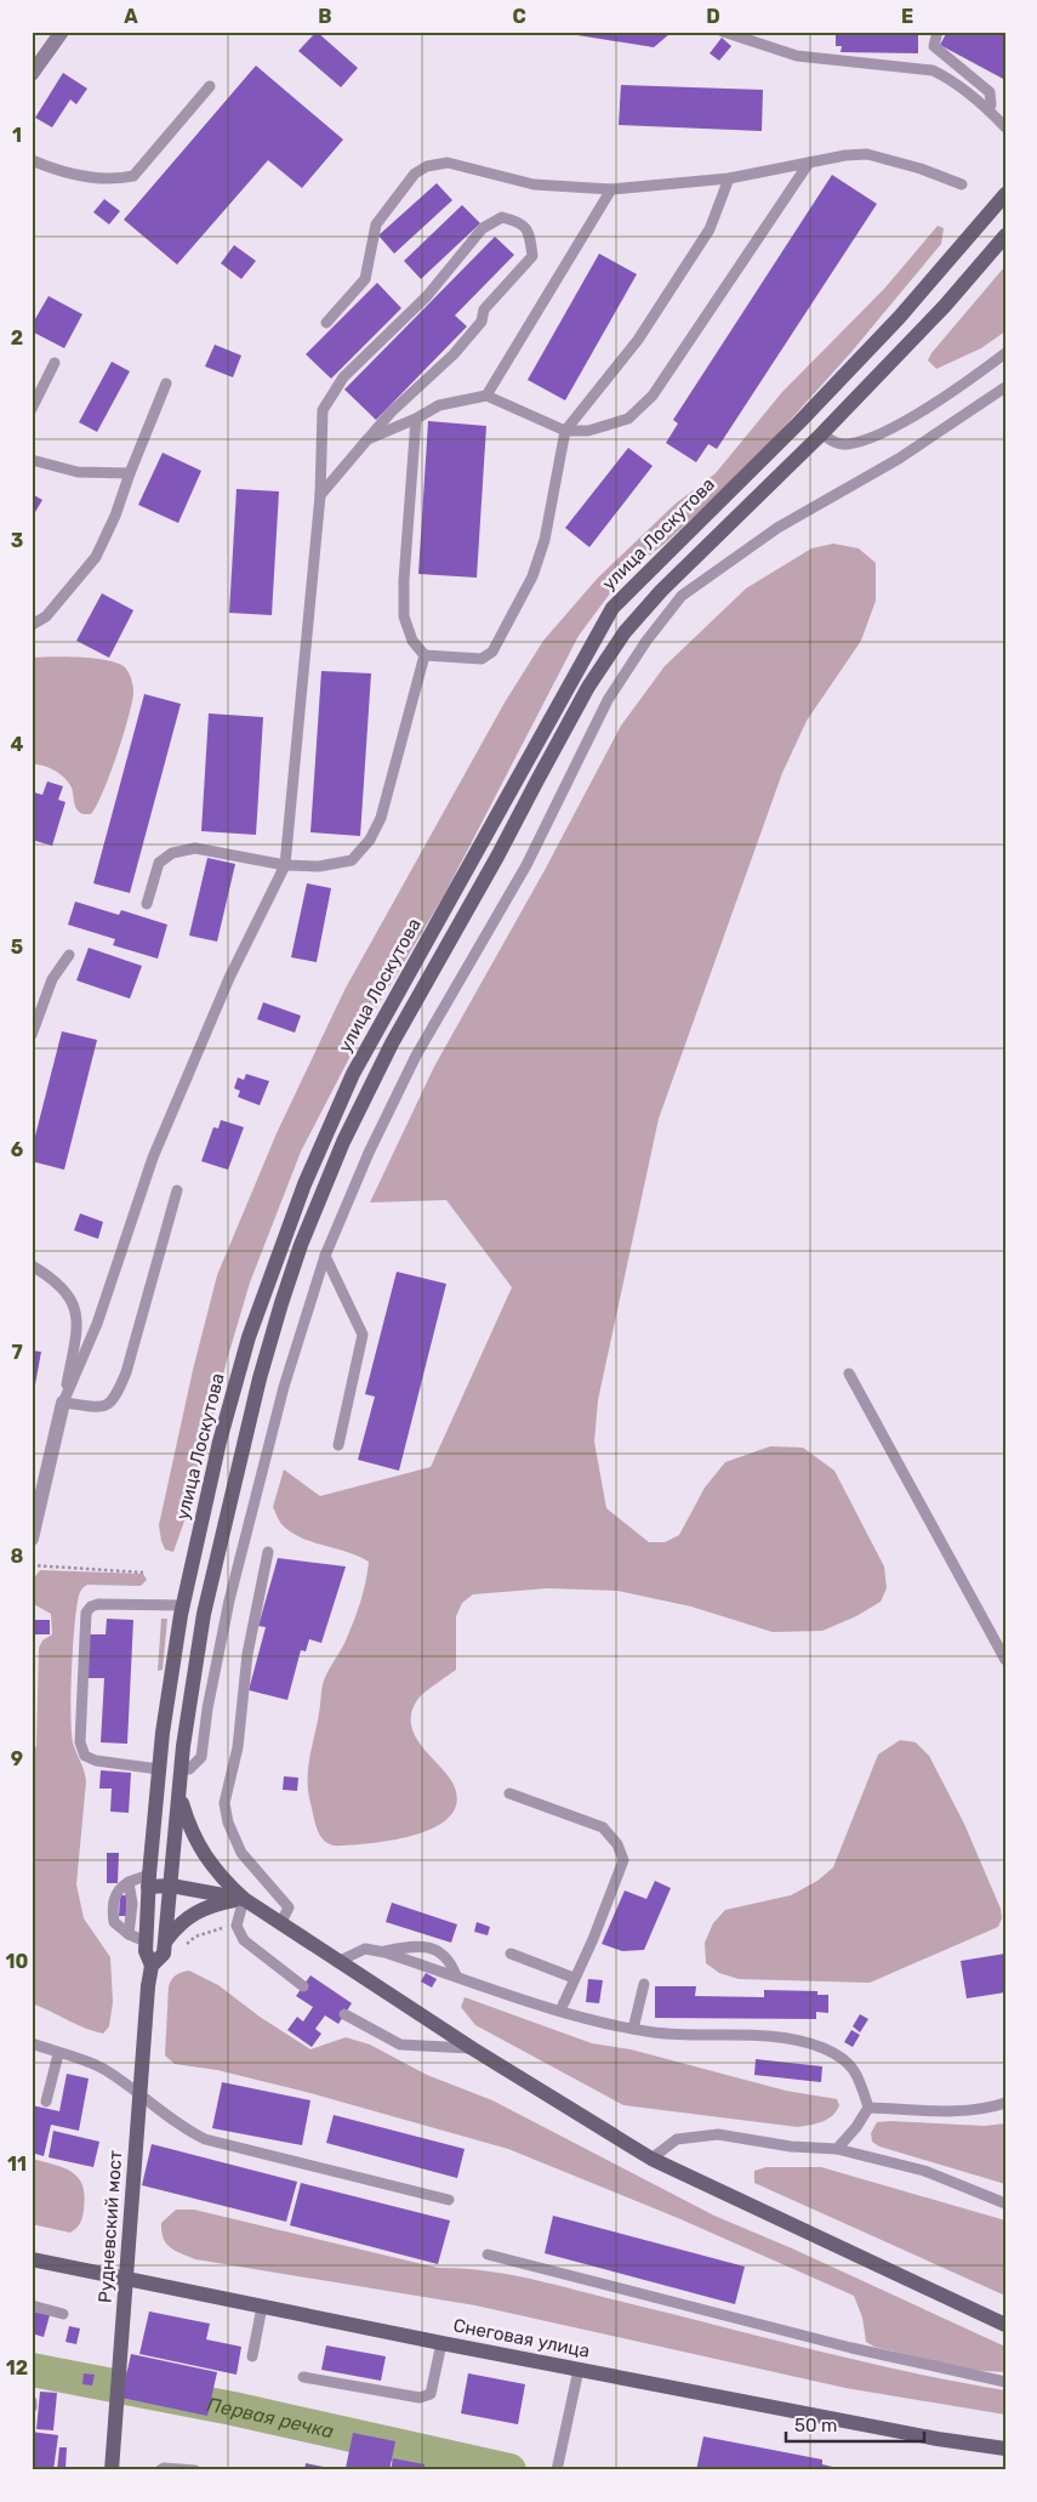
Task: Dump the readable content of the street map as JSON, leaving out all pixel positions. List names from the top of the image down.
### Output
{
  "streets": {
    "main road": ["улица Лоскутова", "Рудневский мост", "Снеговая улица"]
  },
  "crossings": [
    ["улица Лоскутова", "Рудневский мост"]
  ],
  "water": ["Первая речка"],
  "scale_bar": "50 m",
  "grid": {
    "columns": [
      "A",
      "B",
      "C",
      "D",
      "E"
    ],
    "rows": [
      "1",
      "2",
      "3",
      "4",
      "5",
      "6",
      "7",
      "8",
      "9",
      "10",
      "11",
      "12"
    ]
  }
}
